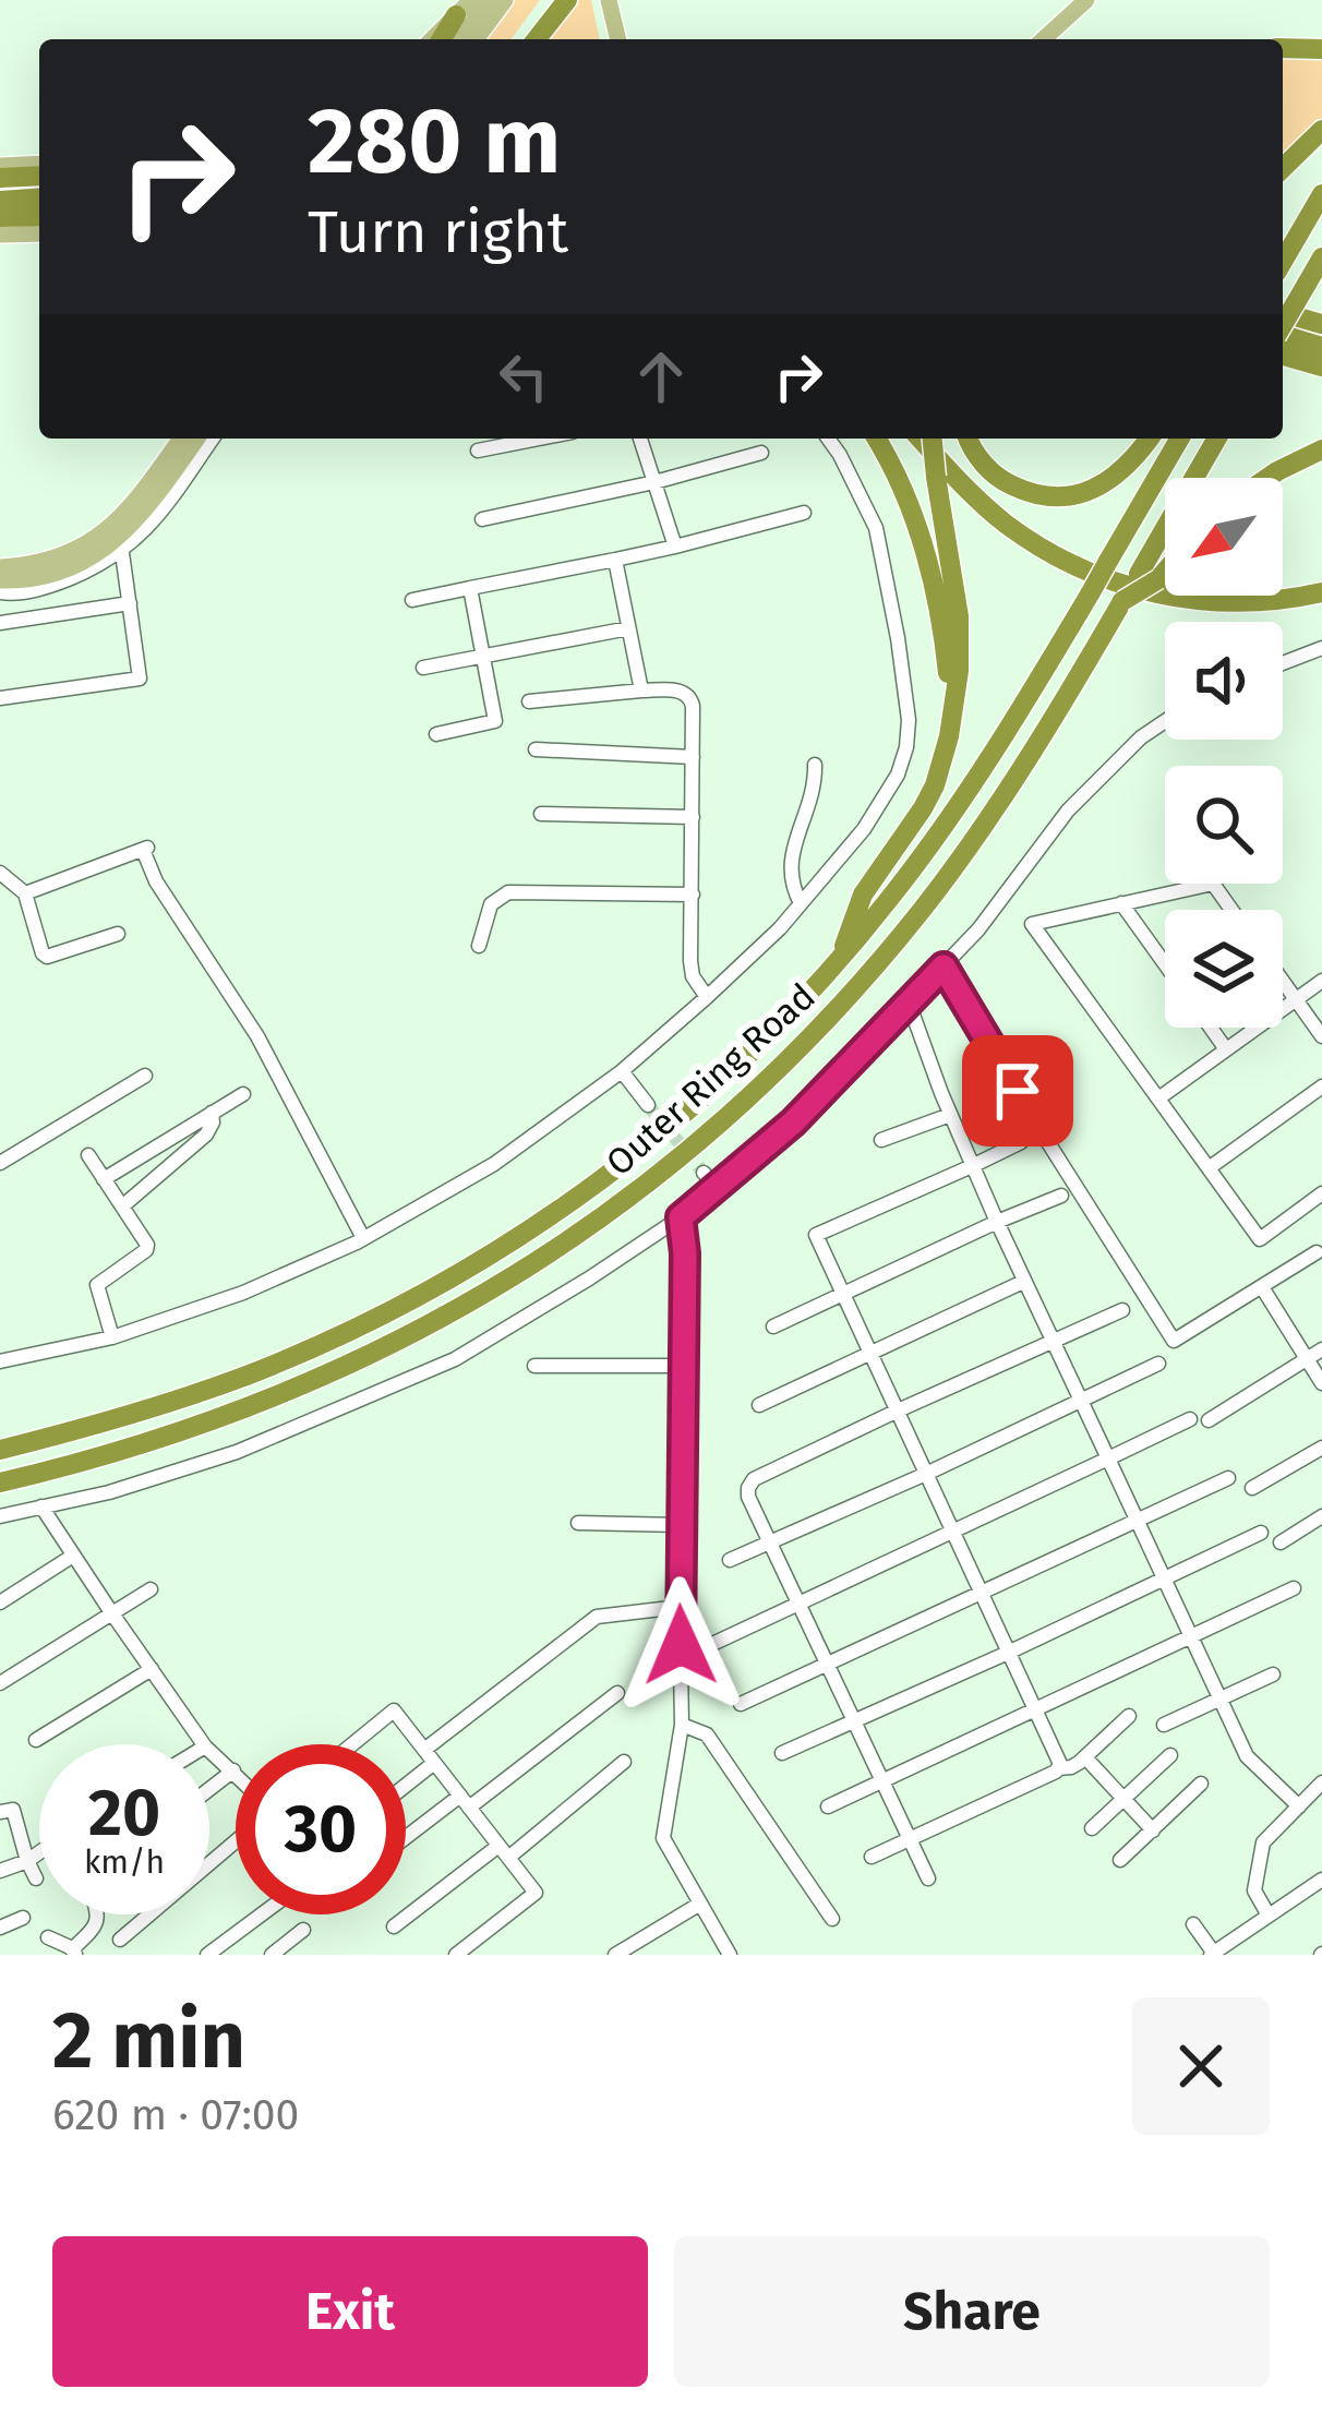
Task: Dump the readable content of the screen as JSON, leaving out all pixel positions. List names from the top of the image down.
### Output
{
  "streets": {
    "highway": ["Outer Ring Road"]
  },
  "north": "bottom left",
  "page": {
    "turn": ["280 m", "Turn right"],
    "speed": "20 km/h",
    "limit": "30",
    "heading": ["2 min", "620 m · 07:00"],
    "buttons": ["Exit", "Share"]
  }
}
